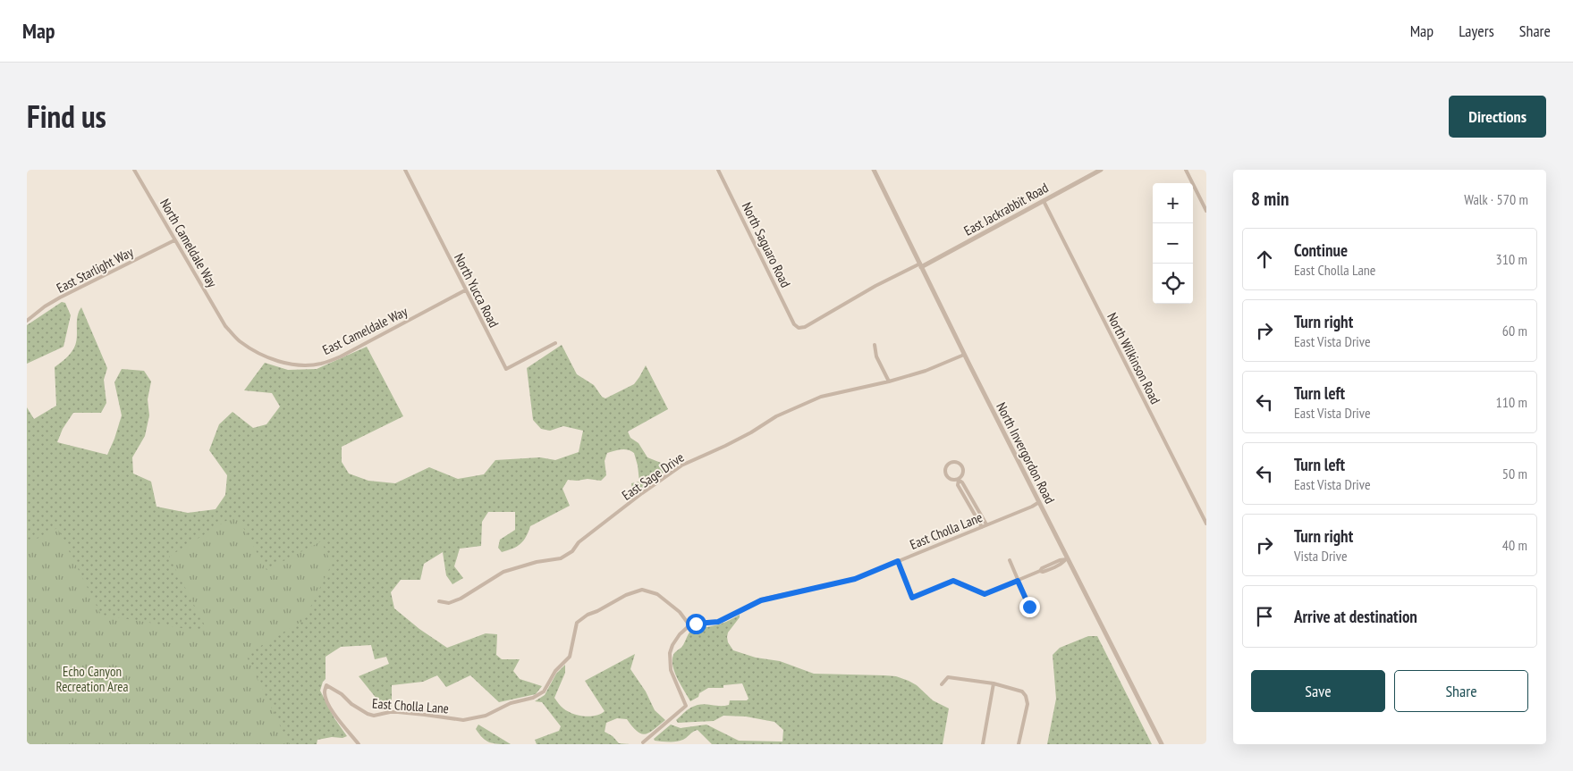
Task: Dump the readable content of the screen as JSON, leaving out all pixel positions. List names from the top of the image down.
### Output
{
  "streets": {
    "street": [
      "East Jackrabbit Road",
      "North Cameldale Way",
      "North Saguaro Road",
      "East Starlight Way",
      "North Yucca Road",
      "East Cameldale Way",
      "North Wilkinson Road",
      "North Invergordon Road",
      "East Sage Drive",
      "East Cholla Lane"
    ]
  },
  "crossings": [
    ["East Jackrabbit Road", "North Saguaro Road"],
    ["East Jackrabbit Road", "North Wilkinson Road"],
    ["East Jackrabbit Road", "North Invergordon Road"],
    ["North Cameldale Way", "East Starlight Way"],
    ["North Cameldale Way", "East Cameldale Way"],
    ["North Yucca Road", "East Cameldale Way"],
    ["North Invergordon Road", "East Sage Drive"],
    ["North Invergordon Road", "East Cholla Lane"]
  ],
  "parks": ["Echo Canyon Recreation Area"],
  "page": {
    "header": "Map",
    "nav": ["Map", "Layers", "Share"],
    "title": "Find us",
    "buttons": [
      "Directions",
      ["Save", "Share"]
    ],
    "heading": ["8 min", "Walk · 570 m"],
    "map_buttons": ["+", "−"],
    "list": [
      ["Continue", "East Cholla Lane", "310 m"],
      ["Turn right", "East Vista Drive", "60 m"],
      ["Turn left", "East Vista Drive", "110 m"],
      ["Turn left", "East Vista Drive", "50 m"],
      ["Turn right", "Vista Drive", "40 m"],
      "Arrive at destination"
    ]
  }
}
